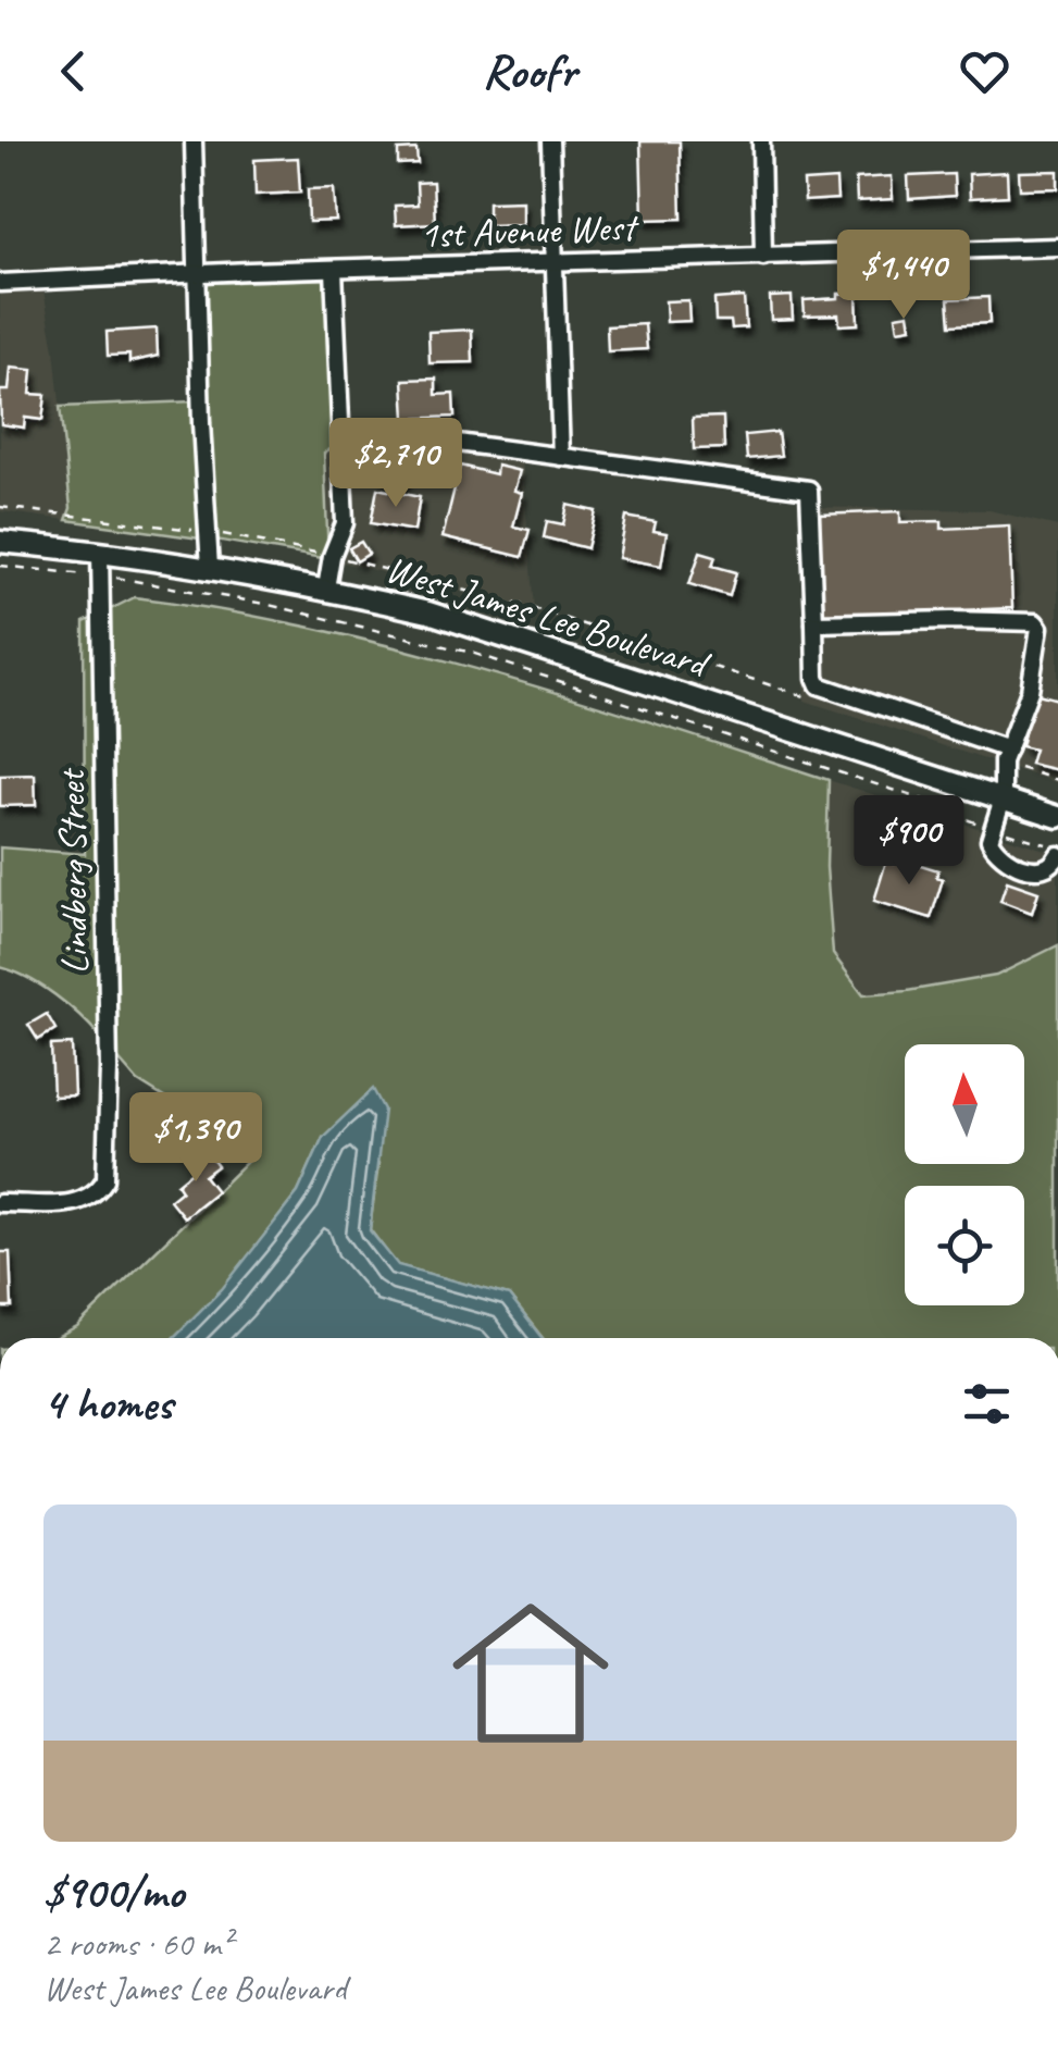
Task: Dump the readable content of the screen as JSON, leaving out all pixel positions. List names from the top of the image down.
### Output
{
  "streets": {
    "main road": ["West James Lee Boulevard"],
    "street": ["1st Avenue West", "Lindberg Street"]
  },
  "crossings": [
    ["West James Lee Boulevard", "Lindberg Street"]
  ],
  "north": "top",
  "page": {
    "header": "Roofr",
    "price": [
      "$1,440",
      "$2,710",
      "$900",
      "$1,390"
    ],
    "heading": "4 homes",
    "list": [
      {
        "name": "$900/mo",
        "note": "2 rooms · 60 m² · West James Lee Boulevard"
      }
    ]
  }
}
